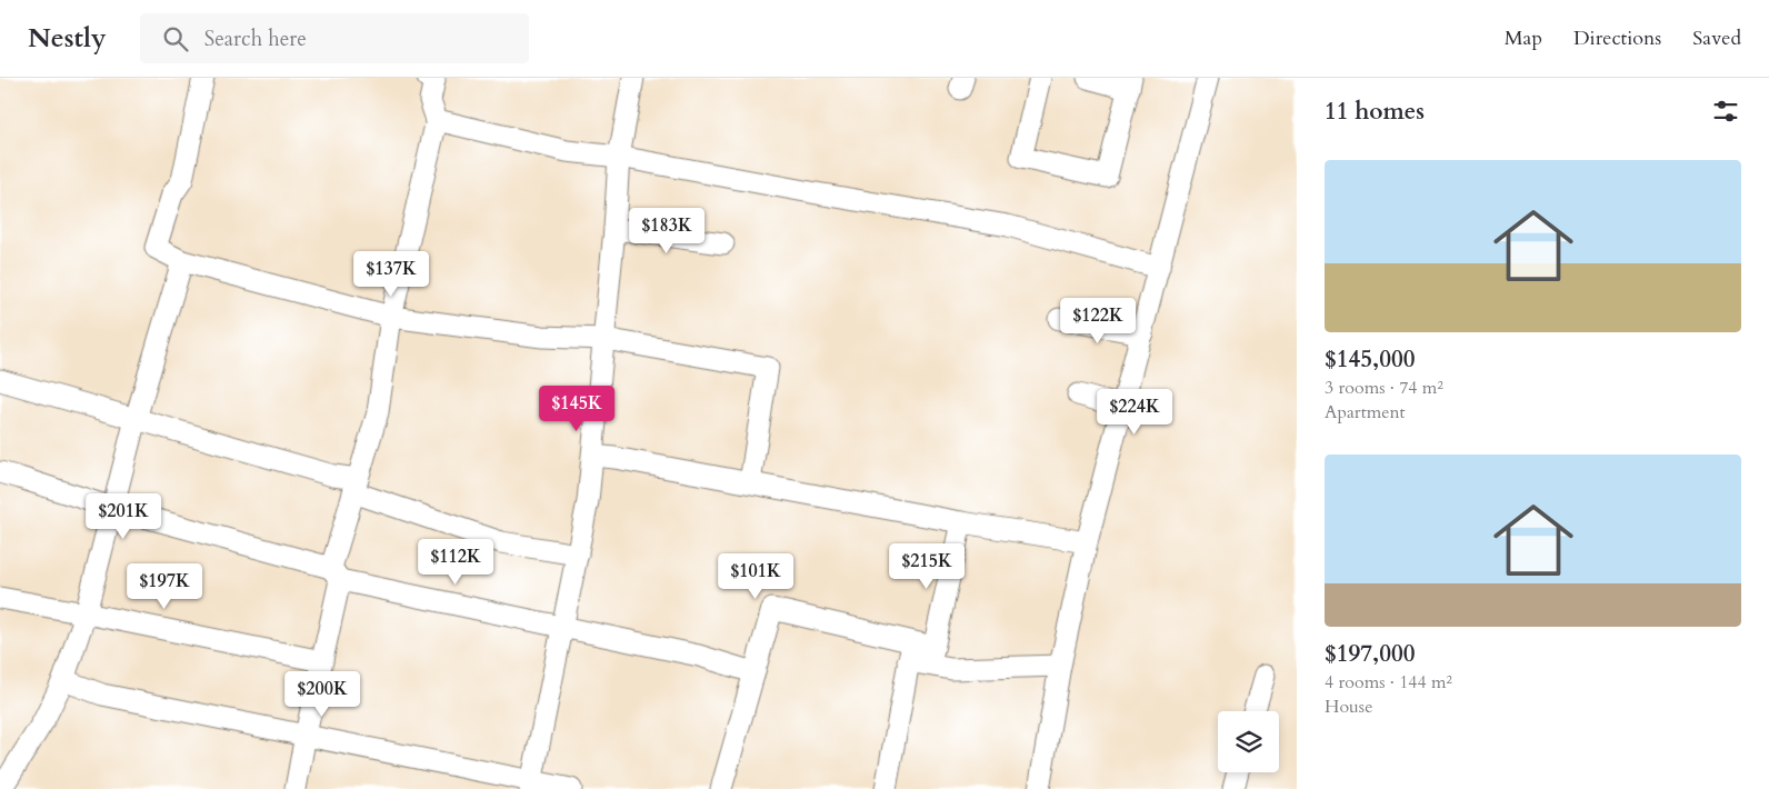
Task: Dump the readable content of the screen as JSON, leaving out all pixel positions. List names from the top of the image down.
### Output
{
  "page": {
    "header": "Nestly",
    "search": "Search here",
    "nav": ["Map", "Directions", "Saved"],
    "heading": "11 homes",
    "list": [
      {
        "name": "$145,000",
        "note": "3 rooms · 74 m² · Apartment"
      },
      {
        "name": "$197,000",
        "note": "4 rooms · 144 m² · House"
      }
    ],
    "price": [
      "$183K",
      "$137K",
      "$122K",
      "$145K",
      "$224K",
      "$201K",
      "$112K",
      "$215K",
      "$101K",
      "$197K",
      "$200K"
    ]
  }
}
